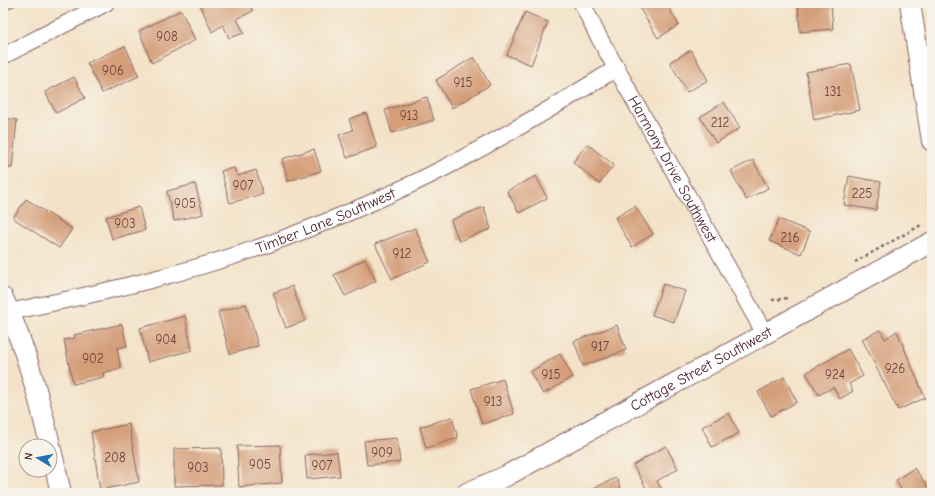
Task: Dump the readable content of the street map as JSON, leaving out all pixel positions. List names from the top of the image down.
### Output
{
  "streets": {
    "street": ["Harmony Drive Southwest", "Timber Lane Southwest", "Cottage Street Southwest"]
  },
  "crossings": [
    ["Harmony Drive Southwest", "Timber Lane Southwest"],
    ["Harmony Drive Southwest", "Cottage Street Southwest"]
  ],
  "house_numbers": [
    "908",
    "906",
    "915",
    "131",
    "913",
    "212",
    "907",
    "225",
    "905",
    "903",
    "216",
    "912",
    "904",
    "917",
    "902",
    "926",
    "915",
    "924",
    "913",
    "909",
    "208",
    "905",
    "907",
    "903"
  ],
  "north": "left"
}
